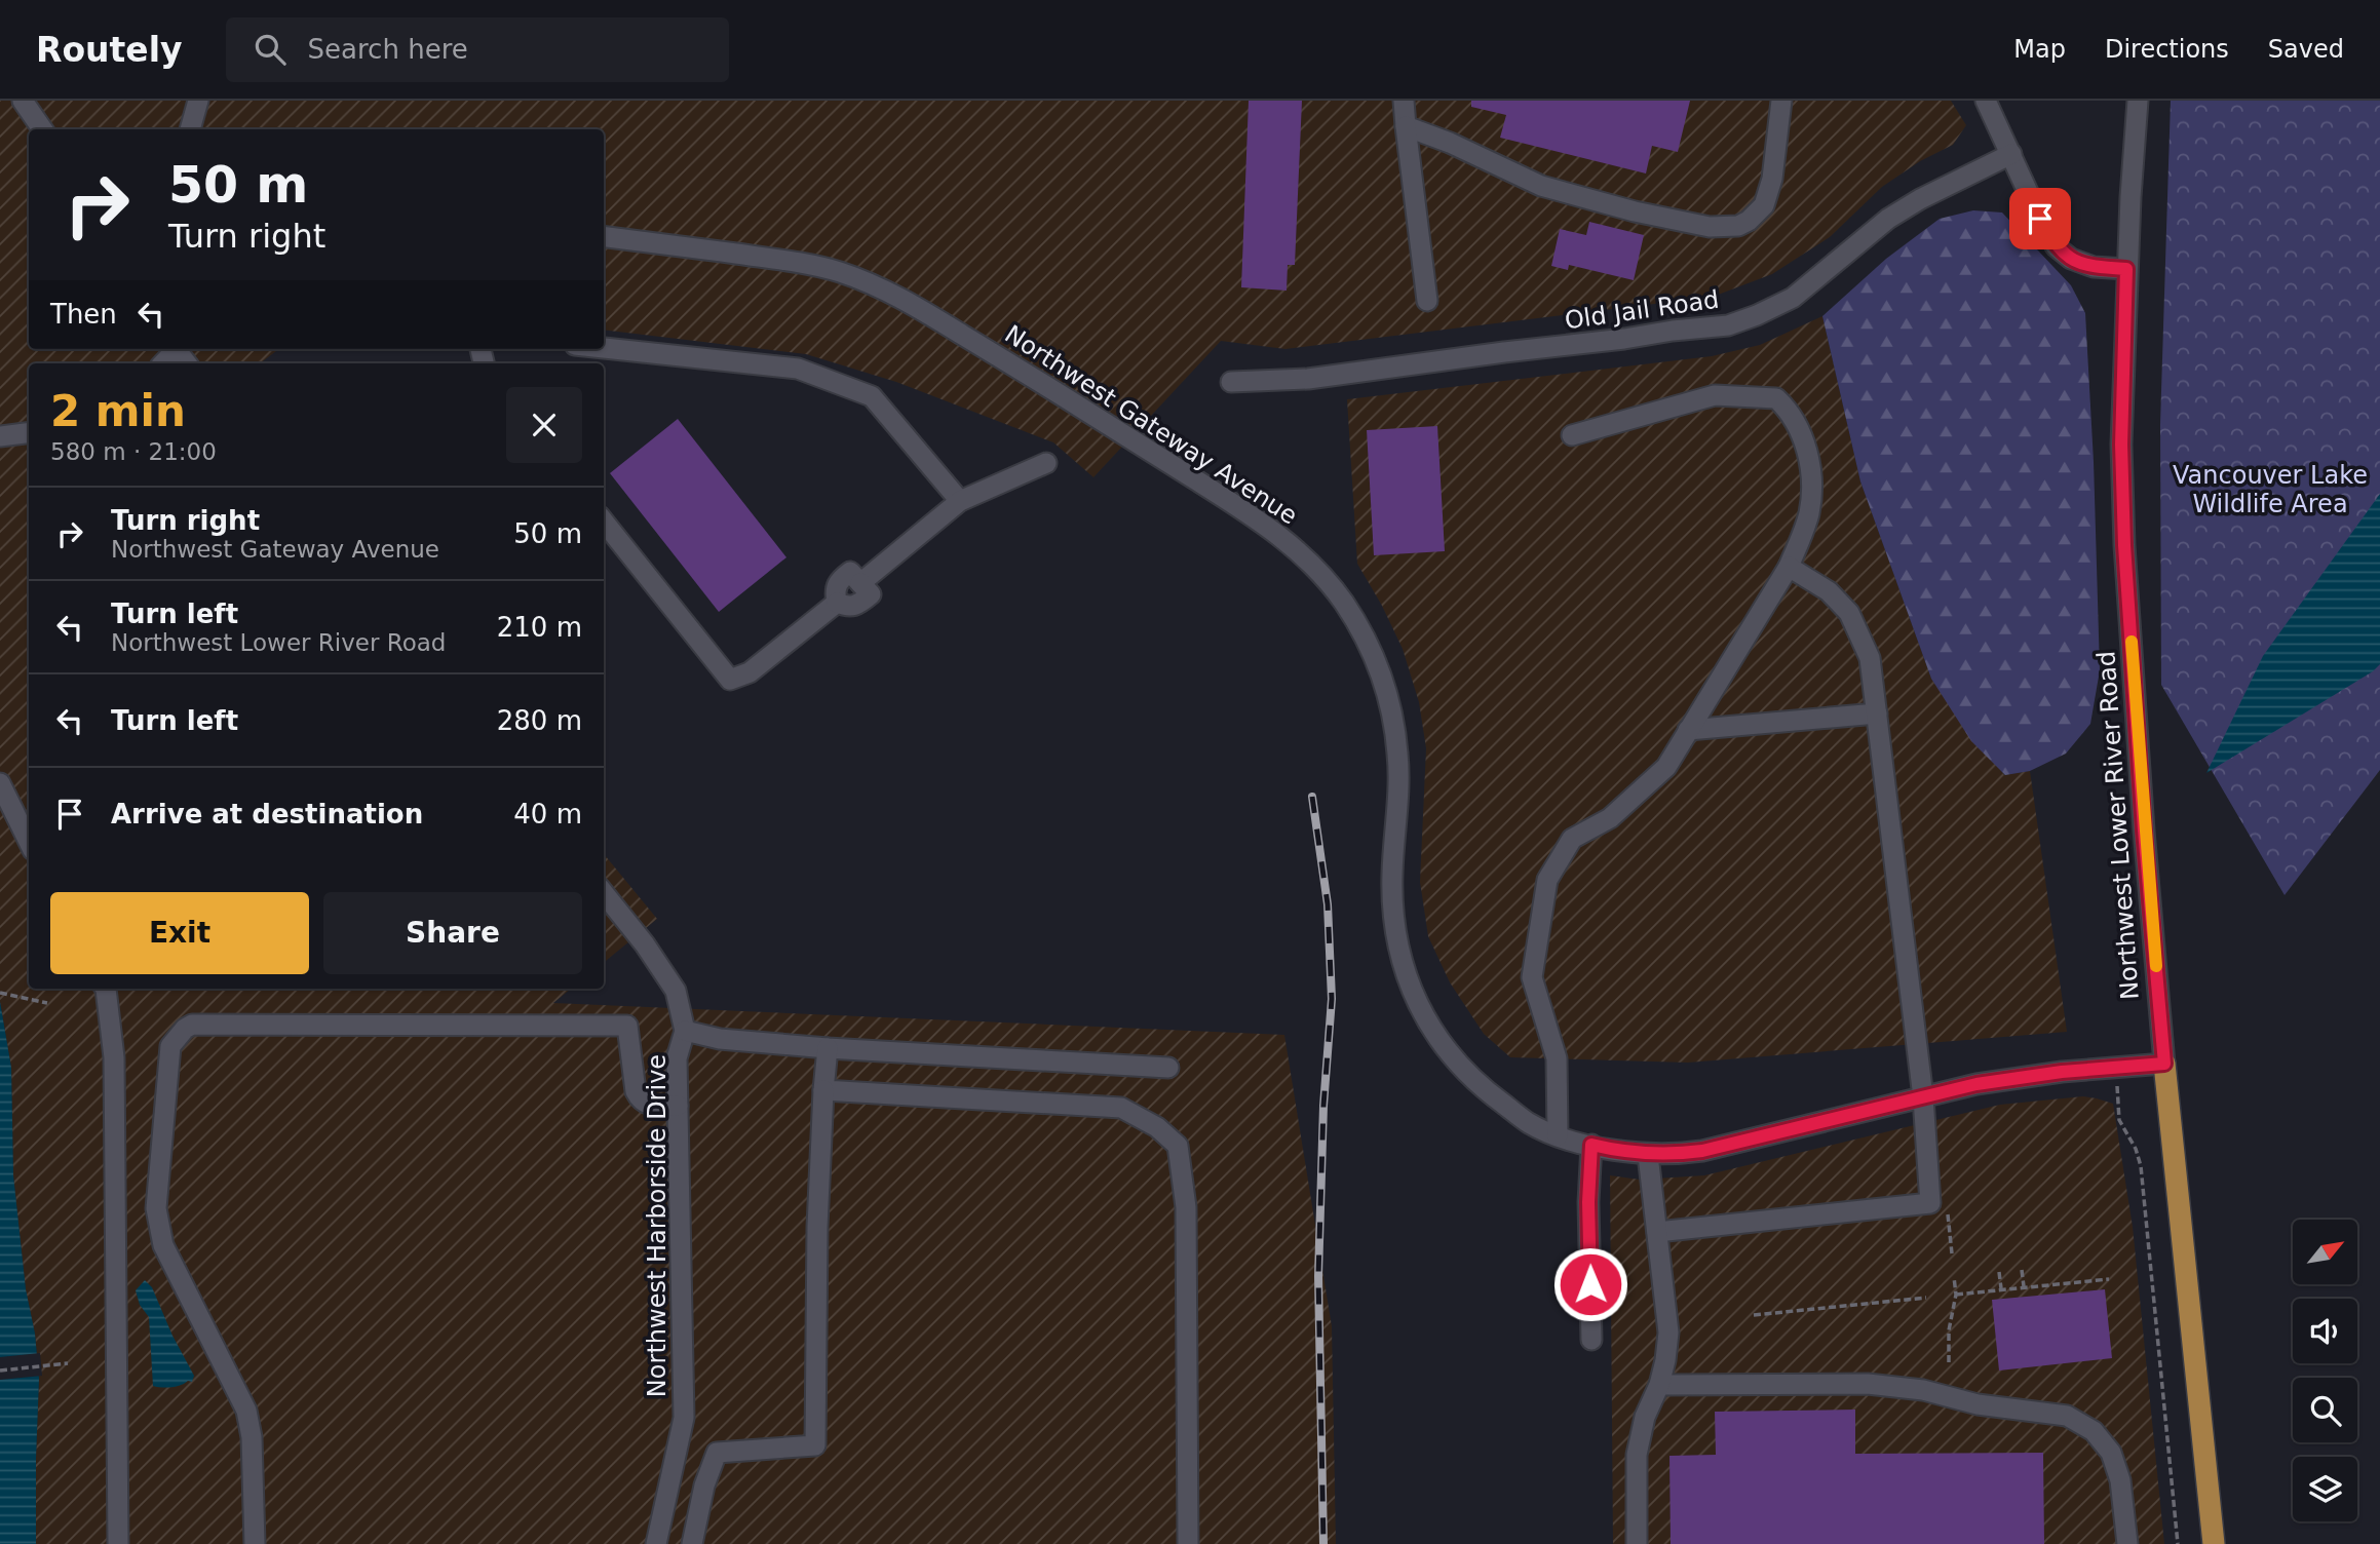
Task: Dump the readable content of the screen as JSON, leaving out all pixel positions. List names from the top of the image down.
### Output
{
  "streets": {
    "main road": ["Northwest Lower River Road"],
    "street": ["Old Jail Road", "Northwest Gateway Avenue", "Northwest Harborside Drive"]
  },
  "crossings": [
    ["Northwest Gateway Avenue", "Northwest Lower River Road"]
  ],
  "parks": ["Vancouver Lake Wildlife Area"],
  "north": "top right",
  "page": {
    "header": "Routely",
    "search": "Search here",
    "nav": ["Map", "Directions", "Saved"],
    "turn": ["50 m", "Turn right"],
    "then": "Then",
    "heading": ["2 min", "580 m · 21:00"],
    "list": [
      {
        "name": "Turn right",
        "note": "Northwest Gateway Avenue",
        "value": "50 m"
      },
      {
        "name": "Turn left",
        "note": "Northwest Lower River Road",
        "value": "210 m"
      },
      {
        "name": "Turn left",
        "value": "280 m"
      },
      {
        "name": "Arrive at destination",
        "value": "40 m"
      }
    ],
    "buttons": ["Exit", "Share"]
  }
}
